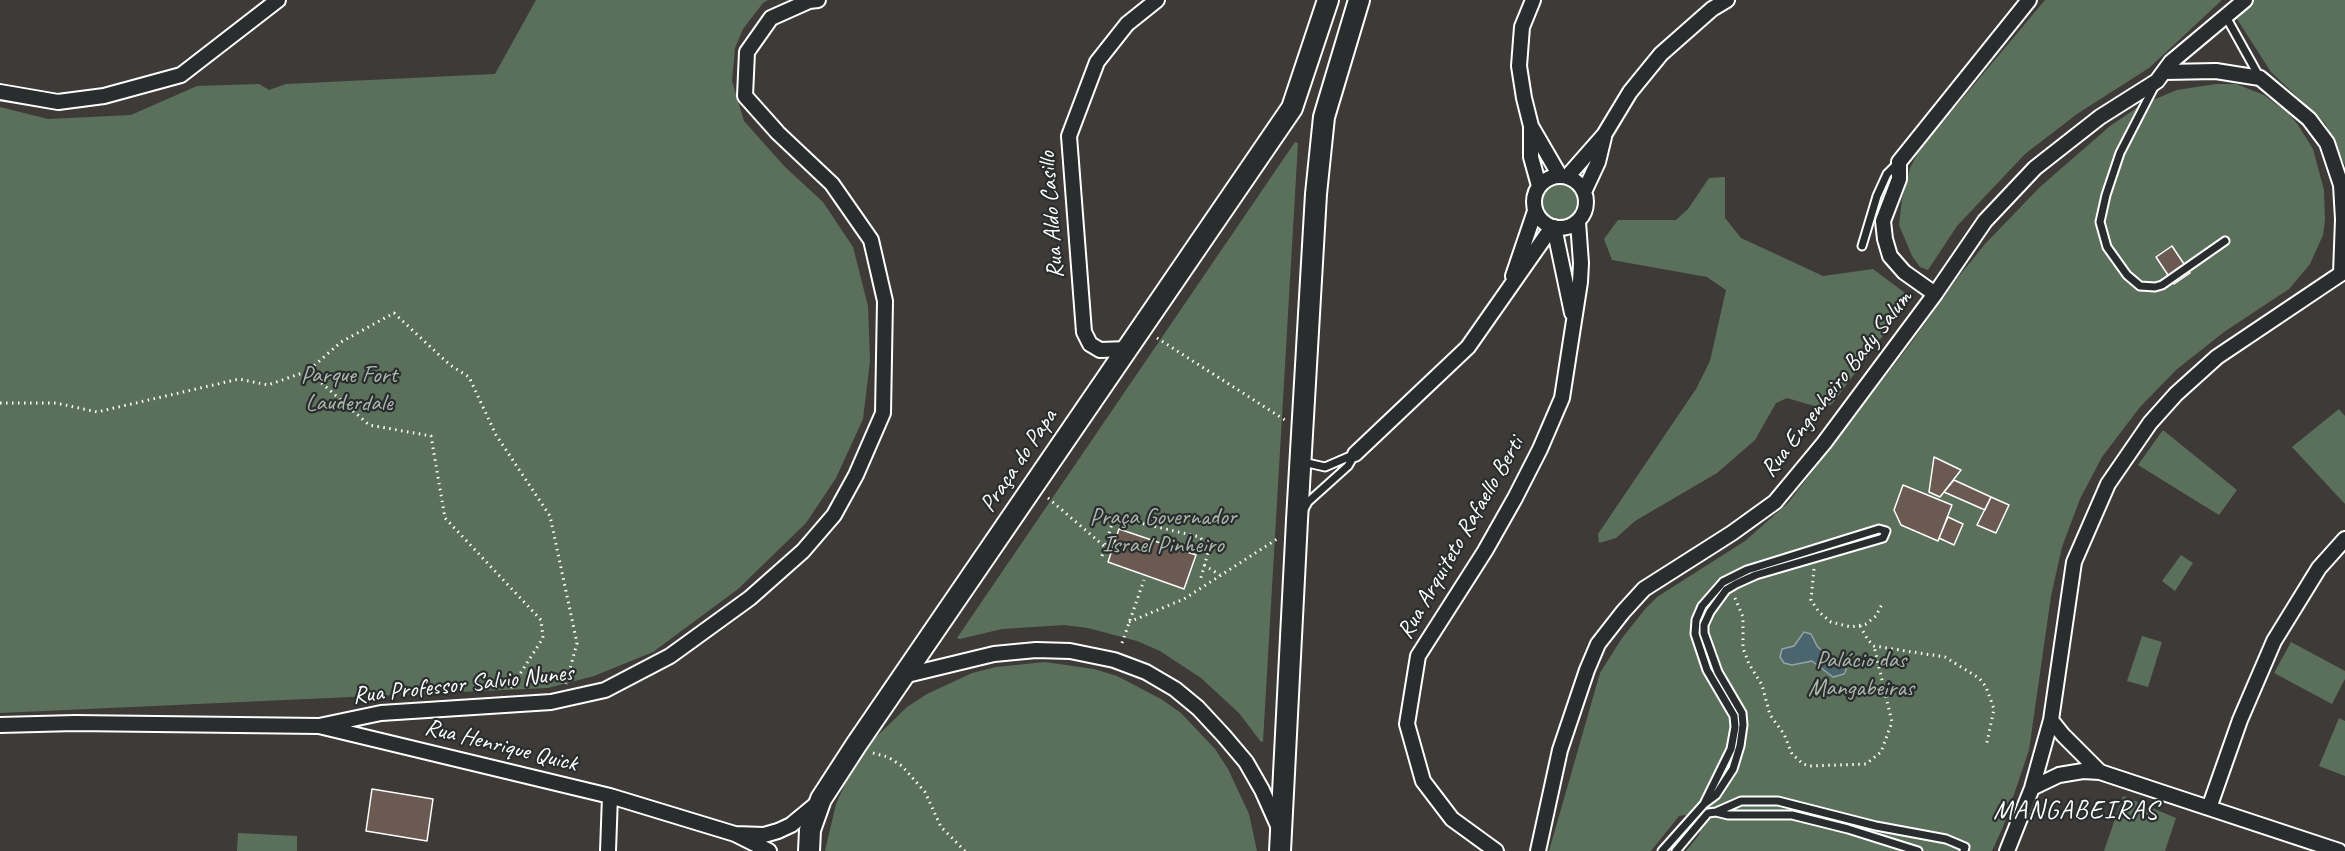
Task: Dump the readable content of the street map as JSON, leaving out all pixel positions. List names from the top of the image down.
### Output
{
  "streets": {
    "street": [
      "Rua Aldo Casillo",
      "Rua Engenheiro Bady Salum",
      "Praça do Papa",
      "Rua Arquiteto Rafaello Berti",
      "Rua Professor Salvio Nunes",
      "Rua Henrique Quick"
    ]
  },
  "crossings": [
    ["Rua Aldo Casillo", "Praça do Papa"],
    ["Praça do Papa", "Rua Henrique Quick"],
    ["Rua Professor Salvio Nunes", "Rua Henrique Quick"]
  ],
  "districts": ["MANGABEIRAS"],
  "parks": ["Parque Fort Lauderdale", "Praça Governador Israel Pinheiro", "Palácio das Mangabeiras"]
}
